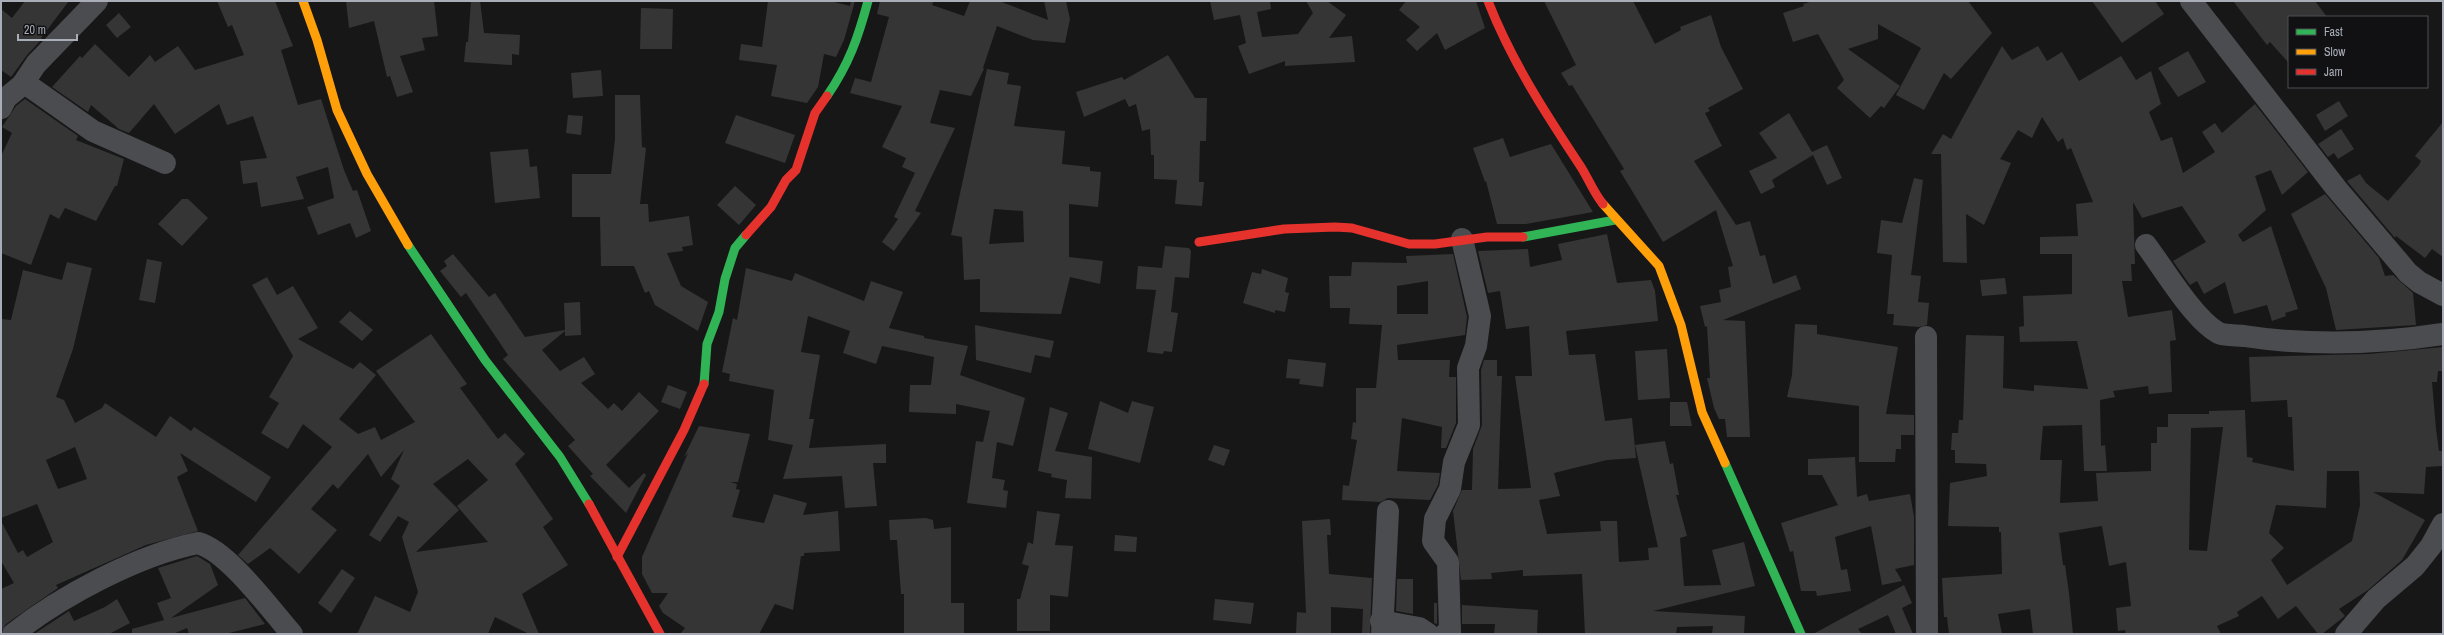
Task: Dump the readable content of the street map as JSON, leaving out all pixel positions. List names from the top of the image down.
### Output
{
  "legend": ["Fast", "Slow", "Jam"],
  "scale_bar": "20 m"
}
